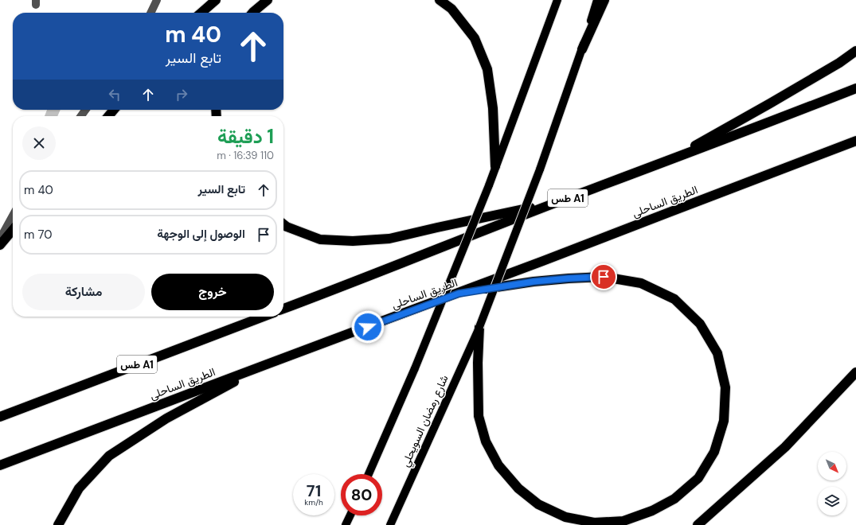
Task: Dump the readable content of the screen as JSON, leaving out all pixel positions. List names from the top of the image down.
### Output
{
  "streets": {
    "highway": ["طس A1", "الطريق الساحلى"],
    "main road": ["شارع رمضان السويحلي"]
  },
  "north": "bottom right",
  "page": {
    "turn": ["40 m", "تابع السير"],
    "heading": ["1 دقيقة", "110 m · 16:39"],
    "list": [
      {
        "name": "تابع السير",
        "value": "40 m"
      },
      {
        "name": "الوصول إلى الوجهة",
        "value": "70 m"
      }
    ],
    "buttons": ["خروج", "مشاركة"],
    "speed": "71 km/h",
    "limit": "80"
  }
}
